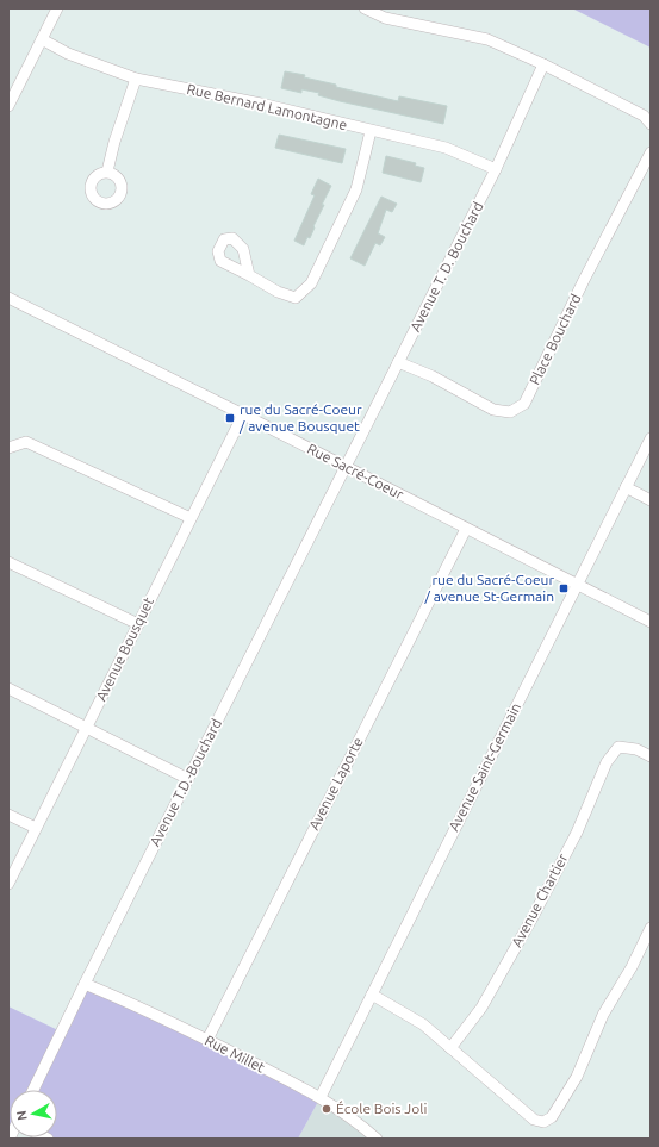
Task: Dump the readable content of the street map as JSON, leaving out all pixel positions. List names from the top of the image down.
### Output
{
  "streets": {
    "street": [
      "Rue Bernard Lamontagne",
      "Avenue T. D. Bouchard",
      "Place Bouchard",
      "Rue Sacré-Coeur",
      "Avenue Bousquet",
      "Avenue Saint-Germain",
      "Avenue T.D.-Bouchard",
      "Avenue Laporte",
      "Avenue Chartier",
      "Rue Millet"
    ]
  },
  "crossings": [
    ["Rue Bernard Lamontagne", "Avenue T. D. Bouchard"],
    ["Avenue T. D. Bouchard", "Place Bouchard"],
    ["Avenue T. D. Bouchard", "Rue Sacré-Coeur"],
    ["Avenue T. D. Bouchard", "Avenue T.D.-Bouchard"],
    ["Rue Sacré-Coeur", "Avenue Bousquet"],
    ["Rue Sacré-Coeur", "Avenue Saint-Germain"],
    ["Rue Sacré-Coeur", "Avenue T.D.-Bouchard"],
    ["Rue Sacré-Coeur", "Avenue Laporte"],
    ["Avenue Saint-Germain", "Rue Millet"],
    ["Avenue T.D.-Bouchard", "Rue Millet"],
    ["Avenue Laporte", "Rue Millet"]
  ],
  "places": {
    "transit": ["rue du Sacré-Coeur / avenue Bousquet", "rue du Sacré-Coeur / avenue St-Germain"],
    "other": ["École Bois Joli"]
  },
  "north": "left"
}
